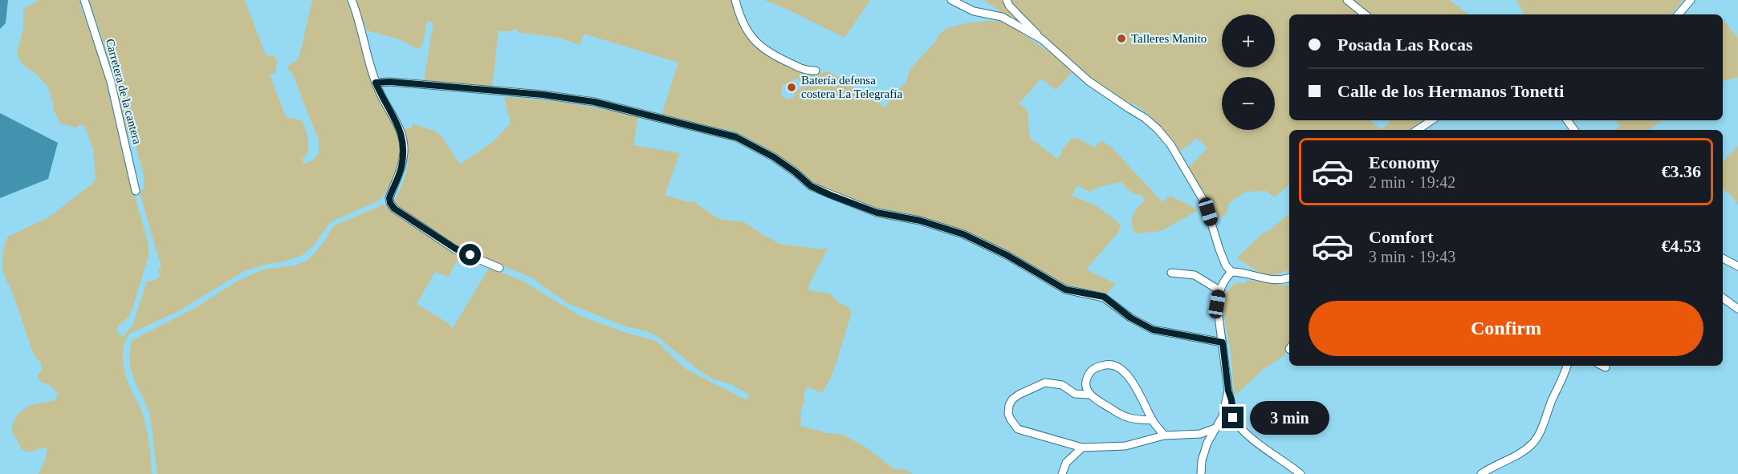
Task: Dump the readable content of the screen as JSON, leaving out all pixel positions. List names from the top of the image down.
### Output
{
  "streets": {
    "street": ["Carretera de la cantera"]
  },
  "places": ["Talleres Manito", "Batería defensa costera La Telegrafía"],
  "page": {
    "map_buttons": ["+", "−"],
    "banner": ["Posada Las Rocas", "Calle de los Hermanos Tonetti"],
    "list": [
      {
        "name": "Economy",
        "note": "2 min · 19:42",
        "value": "€3.36"
      },
      {
        "name": "Comfort",
        "note": "3 min · 19:43",
        "value": "€4.53"
      }
    ],
    "buttons": "Confirm",
    "bubble": "3 min"
  }
}
